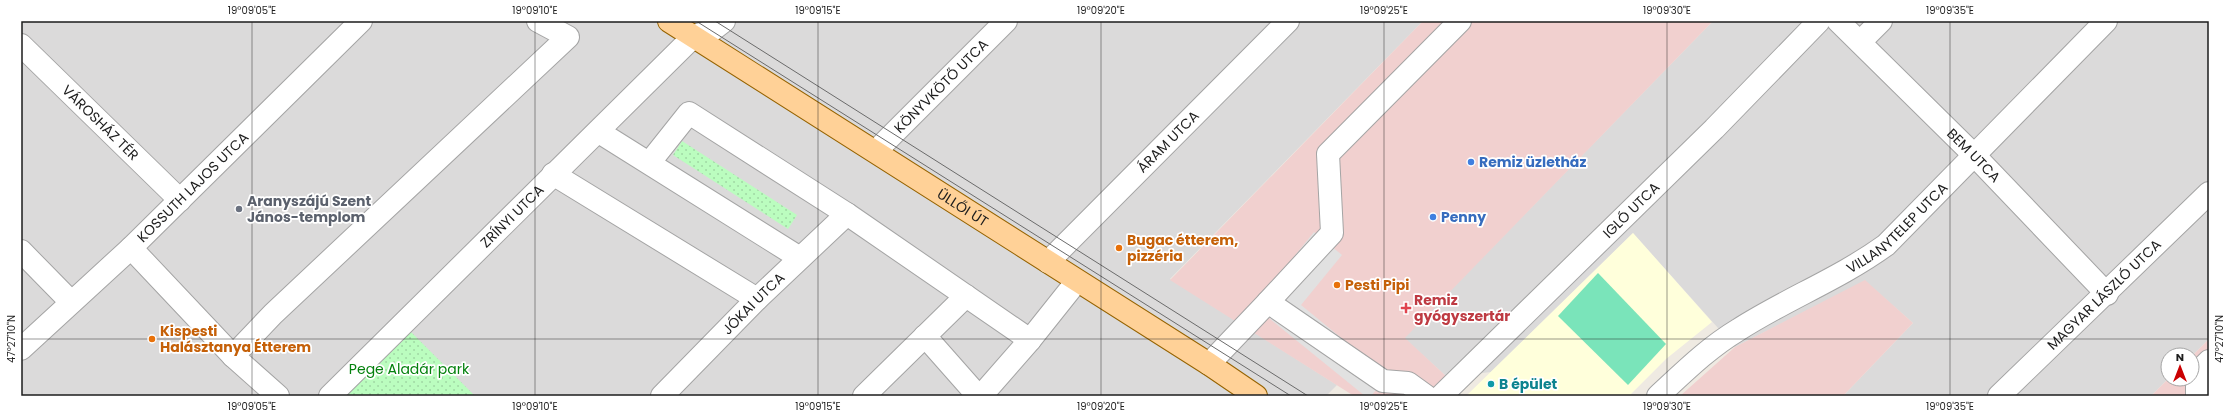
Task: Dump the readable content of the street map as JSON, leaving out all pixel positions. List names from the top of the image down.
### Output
{
  "streets": {
    "main road": ["ÜLLŐI ÚT"],
    "street": [
      "KÖNYVKÖTŐ UTCA",
      "VÁROSHÁZ TÉR",
      "ÁRAM UTCA",
      "BEM UTCA",
      "KOSSUTH LAJOS UTCA",
      "IGLÓ UTCA",
      "ZRÍNYI UTCA",
      "VILLANYTELEP UTCA",
      "MAGYAR LÁSZLÓ UTCA",
      "JÓKAI UTCA"
    ]
  },
  "crossings": [
    ["KÖNYVKÖTŐ UTCA", "ÜLLŐI ÚT"],
    ["VÁROSHÁZ TÉR", "KOSSUTH LAJOS UTCA"],
    ["ÁRAM UTCA", "ÜLLŐI ÚT"],
    ["BEM UTCA", "VILLANYTELEP UTCA"],
    ["BEM UTCA", "MAGYAR LÁSZLÓ UTCA"],
    ["ÜLLŐI ÚT", "ZRÍNYI UTCA"]
  ],
  "parks": ["Pege Aladár park"],
  "places": {
    "other": [
      "Remiz üzletház",
      "Aranyszájú Szent János-templom",
      "Penny",
      "Bugac étterem, pizzéria",
      "Pesti Pipi",
      "Kispesti Halásztanya Étterem",
      "B épület"
    ],
    "health": ["Remiz gyógyszertár"]
  },
  "north": "top",
  "coordinates": [
    "19°09'05\"E",
    "19°09'10\"E",
    "19°09'15\"E",
    "19°09'20\"E",
    "19°09'25\"E",
    "19°09'30\"E",
    "19°09'35\"E",
    "47°27'10\"N"
  ]
}
